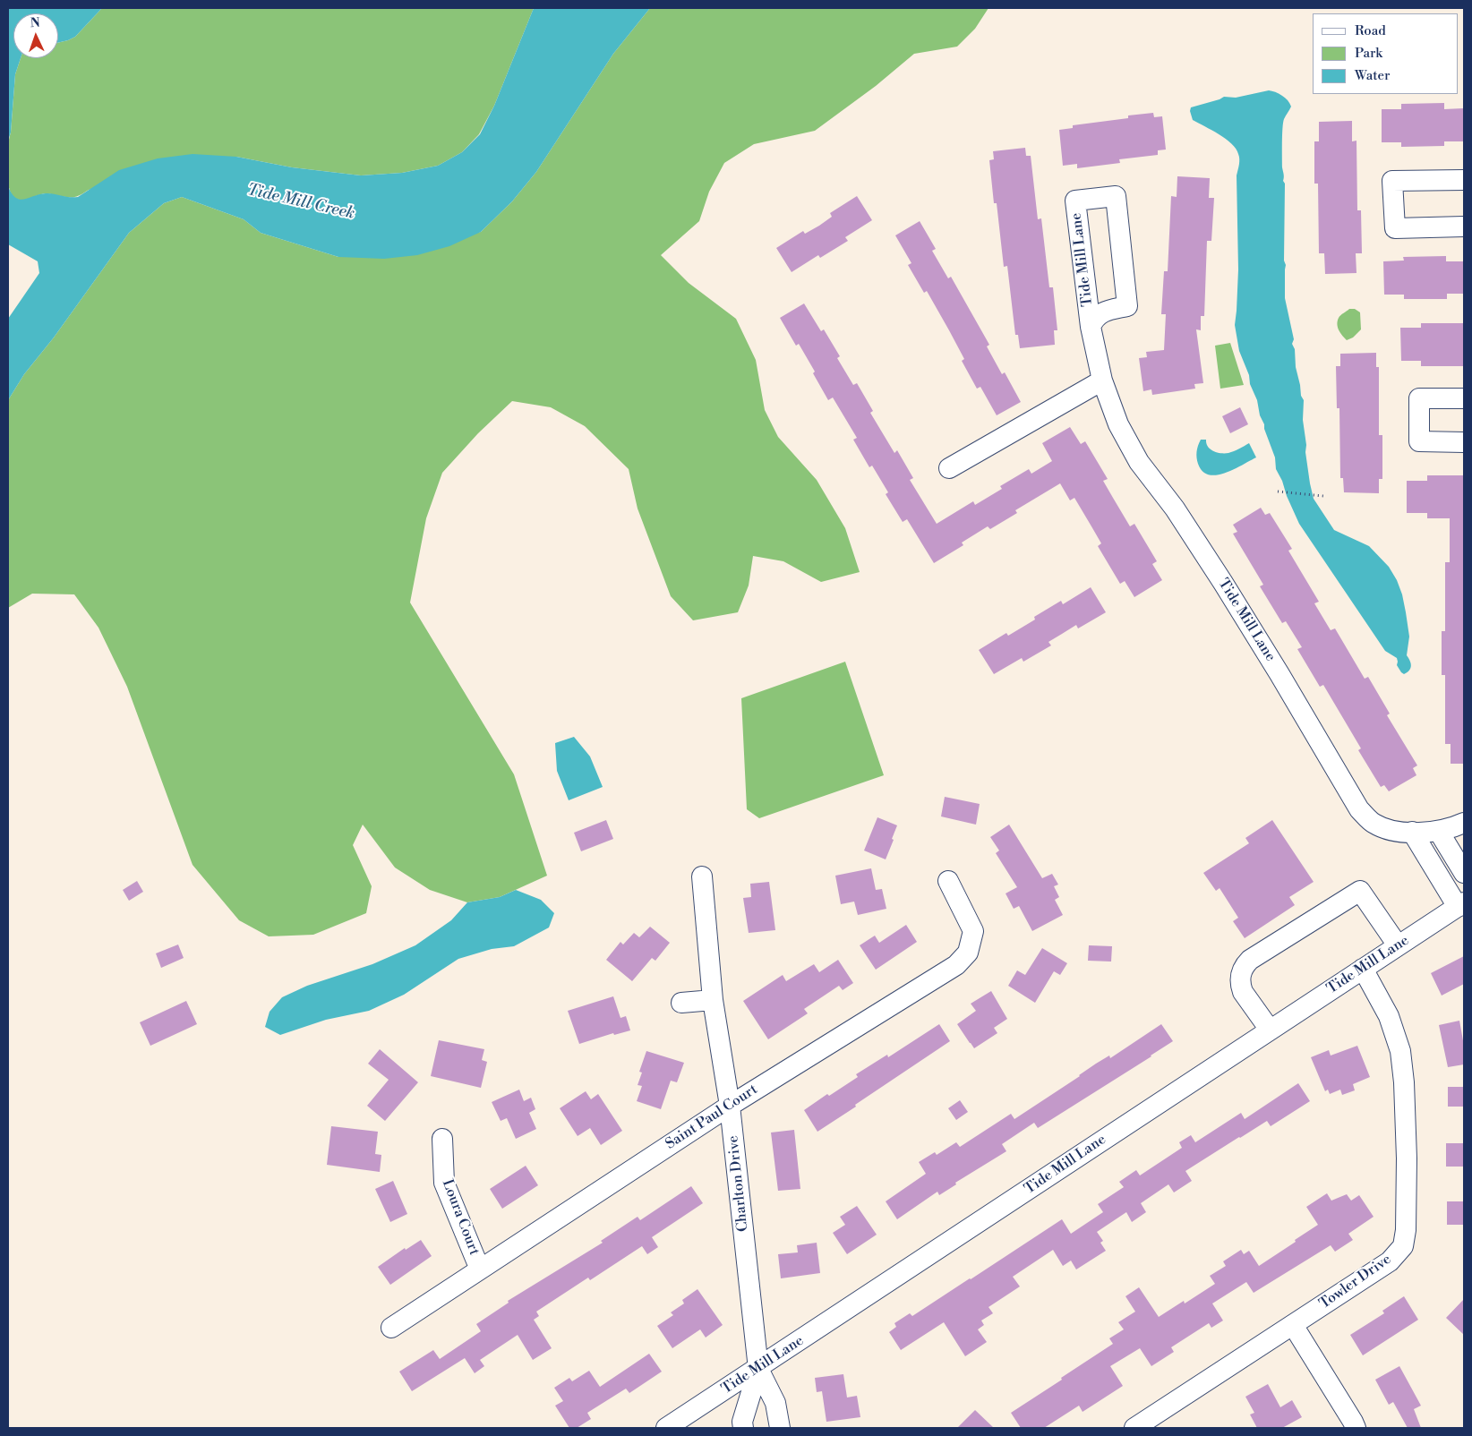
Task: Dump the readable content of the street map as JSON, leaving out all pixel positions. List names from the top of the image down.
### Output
{
  "streets": {
    "street": [
      "Tide Mill Lane",
      "Saint Paul Court",
      "Charlton Drive",
      "Loura Court",
      "Towler Drive"
    ]
  },
  "crossings": [
    ["Tide Mill Lane", "Charlton Drive"],
    ["Tide Mill Lane", "Towler Drive"],
    ["Saint Paul Court", "Charlton Drive"],
    ["Saint Paul Court", "Loura Court"]
  ],
  "water": ["Tide Mill Creek"],
  "legend": ["Road", "Park", "Water"],
  "north": "top"
}
